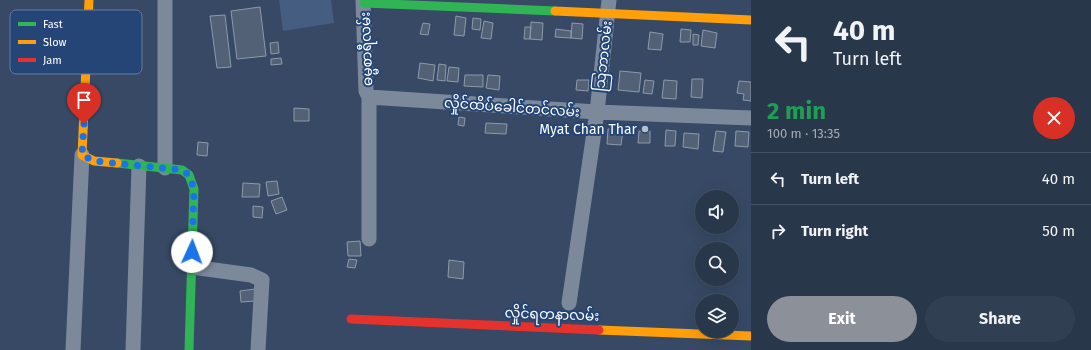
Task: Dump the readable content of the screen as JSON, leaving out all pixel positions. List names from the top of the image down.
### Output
{
  "streets": {
    "street": [
      "ဓမ္မစာရီလမ်း",
      "သြဘာလမ်း",
      "လှိုင်ထိပ်ခေါင်တင်လမ်း",
      "လှိုင်ရတနာလမ်း"
    ]
  },
  "crossings": [
    ["ဓမ္မစာရီလမ်း", "လှိုင်ထိပ်ခေါင်တင်လမ်း"],
    ["သြဘာလမ်း", "လှိုင်ထိပ်ခေါင်တင်လမ်း"]
  ],
  "places": ["Myat Chan Thar"],
  "legend": ["Fast", "Slow", "Jam"],
  "page": {
    "turn": ["40 m", "Turn left"],
    "heading": ["2 min", "100 m · 13:35"],
    "list": [
      {
        "name": "Turn left",
        "value": "40 m"
      },
      {
        "name": "Turn right",
        "value": "50 m"
      }
    ],
    "buttons": ["Exit", "Share"]
  }
}
